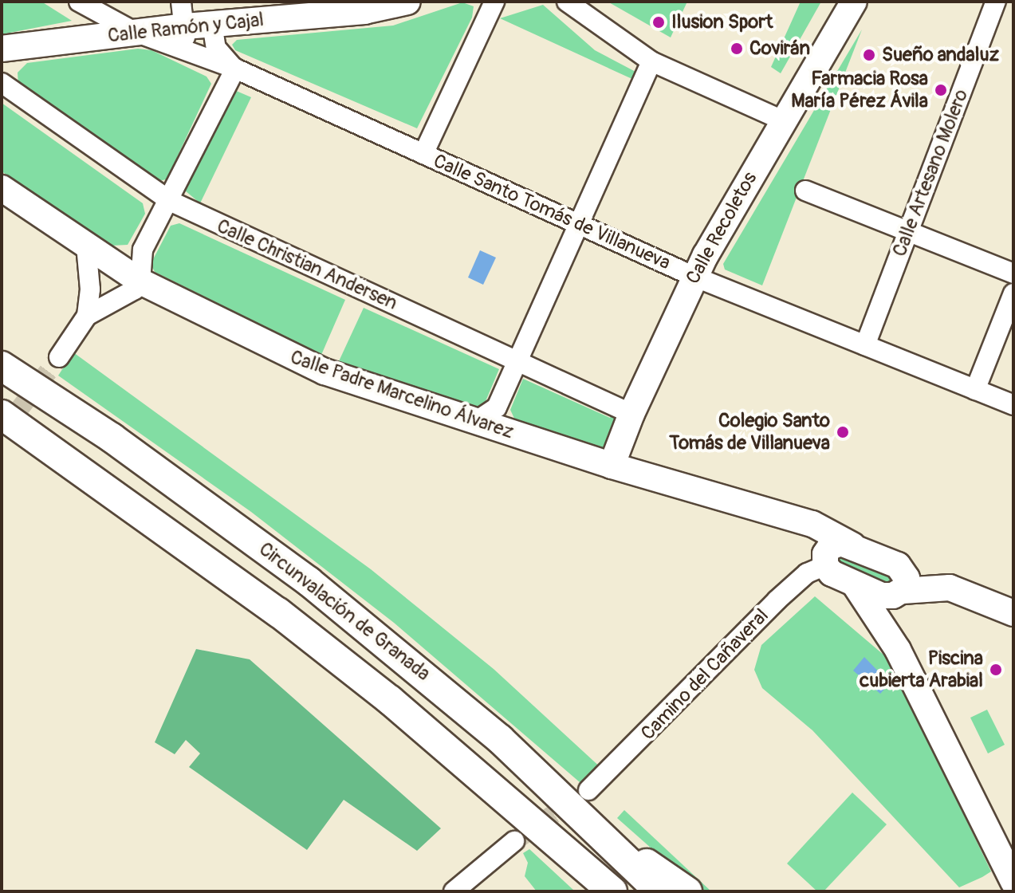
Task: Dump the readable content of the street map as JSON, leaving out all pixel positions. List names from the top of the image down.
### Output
{
  "streets": {
    "highway": ["Circunvalación de Granada"],
    "main road": ["Calle Ramón y Cajal", "Calle Recoletos", "Calle Padre Marcelino Álvarez"],
    "street": [
      "Calle Artesano Molero",
      "Calle Santo Tomás de Villanueva",
      "Calle Christian Andersen",
      "Camino del Cañaveral"
    ]
  },
  "crossings": [
    ["Calle Ramón y Cajal", "Calle Santo Tomás de Villanueva"],
    ["Calle Artesano Molero", "Calle Santo Tomás de Villanueva"],
    ["Calle Santo Tomás de Villanueva", "Calle Recoletos"],
    ["Calle Recoletos", "Calle Christian Andersen"],
    ["Calle Recoletos", "Calle Padre Marcelino Álvarez"],
    ["Calle Padre Marcelino Álvarez", "Camino del Cañaveral"]
  ],
  "places": [
    "Ilusion Sport",
    "Covirán",
    "Sueño andaluz",
    "Farmacia Rosa María Pérez Ávila",
    "Colegio Santo Tomás de Villanueva",
    "Piscina cubierta Arabial"
  ]
}
